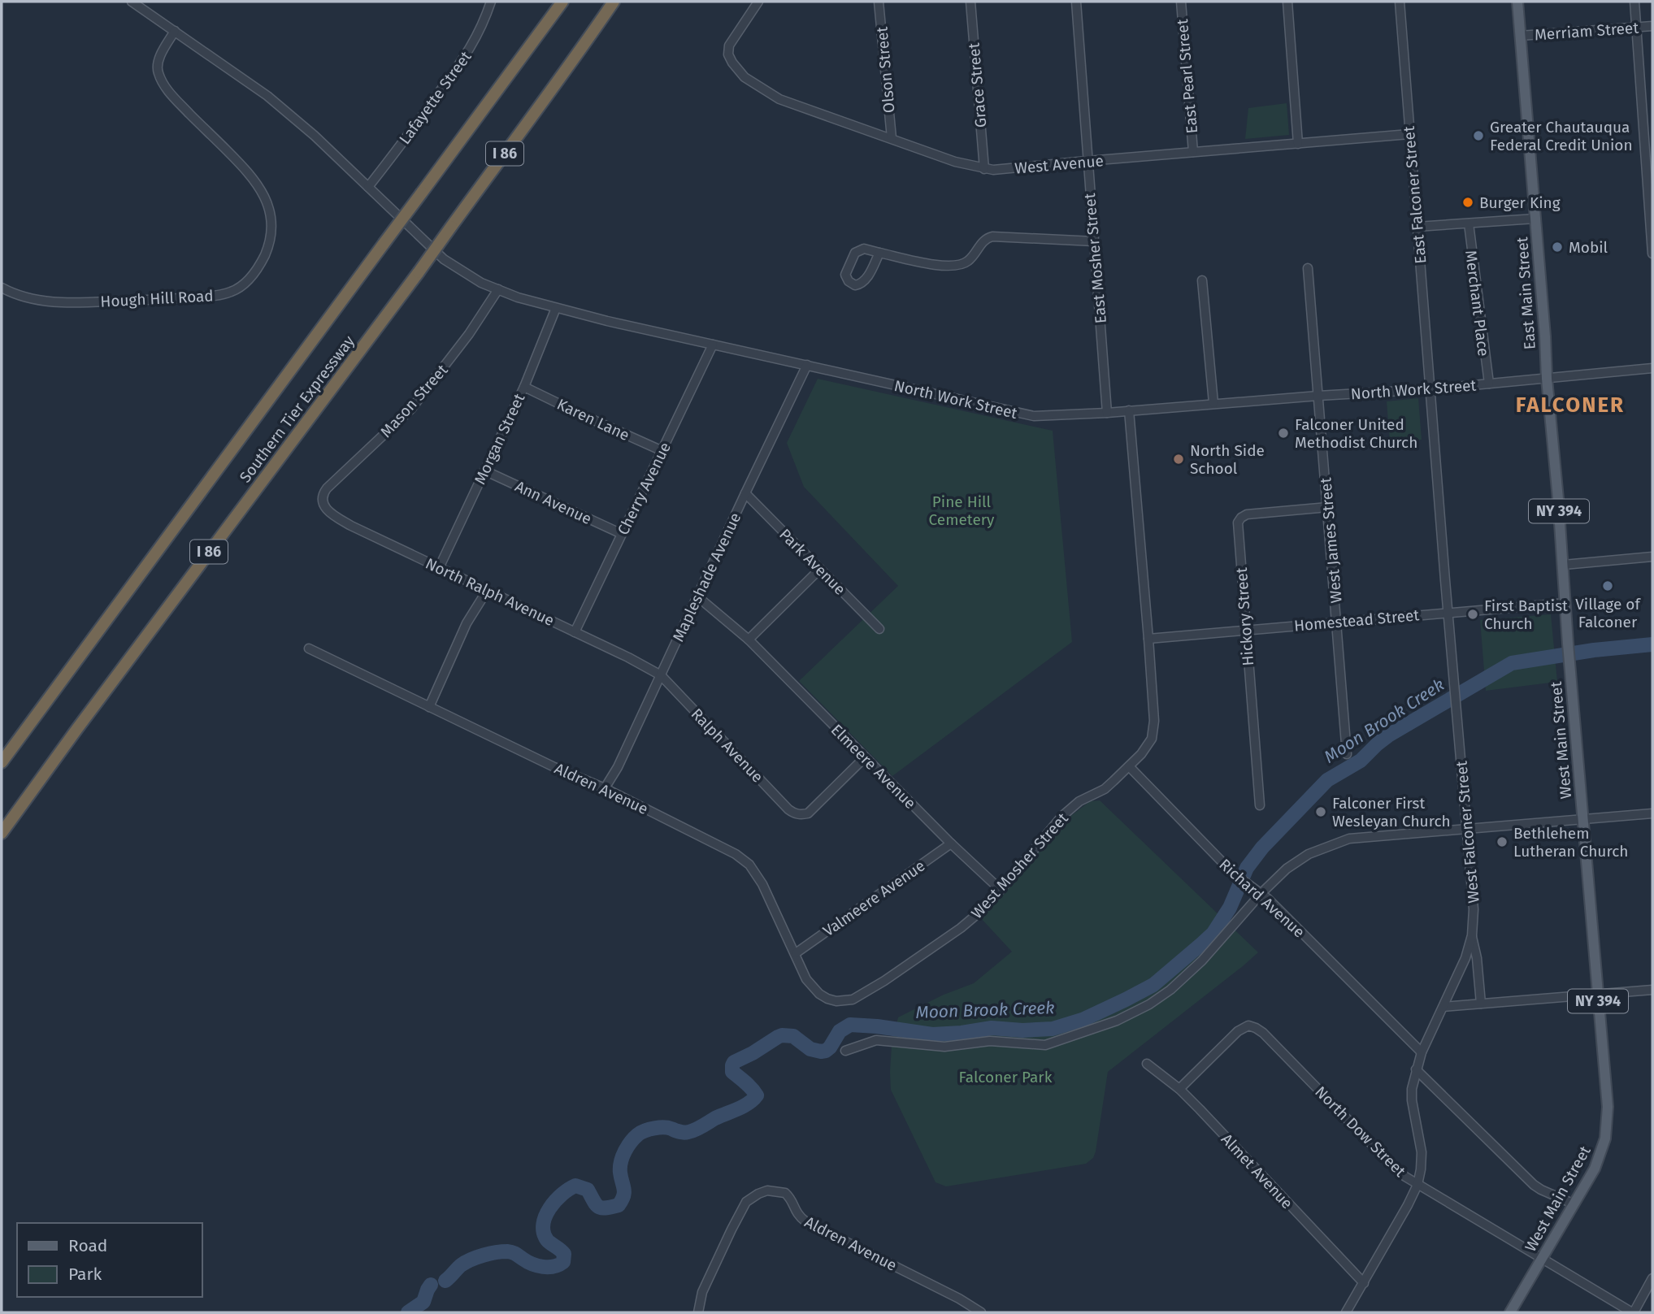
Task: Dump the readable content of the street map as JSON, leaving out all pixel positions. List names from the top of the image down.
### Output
{
  "streets": {
    "highway": ["I 86", "Southern Tier Expressway"],
    "main road": ["East Main Street", "NY 394", "West Main Street"],
    "street": [
      "Merriam Street",
      "Olson Street",
      "East Pearl Street",
      "Grace Street",
      "Lafayette Street",
      "West Avenue",
      "East Falconer Street",
      "East Mosher Street",
      "Hough Hill Road",
      "Merchant Place",
      "North Work Street",
      "Mason Street",
      "Karen Lane",
      "Morgan Street",
      "Cherry Avenue",
      "Ann Avenue",
      "West James Street",
      "Park Avenue",
      "Mapleshade Avenue",
      "North Ralph Avenue",
      "Hickory Street",
      "Homestead Street",
      "Ralph Avenue",
      "Elmeere Avenue",
      "Aldren Avenue",
      "West Falconer Street",
      "West Mosher Street",
      "Valmeere Avenue",
      "Richard Avenue",
      "North Dow Street",
      "Almet Avenue"
    ]
  },
  "crossings": [
    ["Merriam Street", "East Main Street"],
    ["Olson Street", "West Avenue"],
    ["East Pearl Street", "West Avenue"],
    ["Grace Street", "West Avenue"],
    ["Lafayette Street", "North Work Street"],
    ["West Avenue", "East Falconer Street"],
    ["West Avenue", "East Mosher Street"],
    ["East Falconer Street", "North Work Street"],
    ["East Falconer Street", "West Falconer Street"],
    ["East Mosher Street", "North Work Street"],
    ["East Main Street", "North Work Street"],
    ["East Main Street", "West Main Street"],
    ["Hough Hill Road", "North Work Street"],
    ["Merchant Place", "North Work Street"],
    ["North Work Street", "Mason Street"],
    ["North Work Street", "Morgan Street"],
    ["North Work Street", "Cherry Avenue"],
    ["North Work Street", "West James Street"],
    ["North Work Street", "Mapleshade Avenue"],
    ["North Work Street", "West Main Street"],
    ["North Work Street", "West Falconer Street"],
    ["North Work Street", "West Mosher Street"],
    ["Mason Street", "North Ralph Avenue"],
    ["Karen Lane", "Morgan Street"],
    ["Karen Lane", "Cherry Avenue"],
    ["Morgan Street", "Ann Avenue"],
    ["Morgan Street", "North Ralph Avenue"],
    ["Cherry Avenue", "Ann Avenue"],
    ["Cherry Avenue", "North Ralph Avenue"],
    ["West James Street", "Hickory Street"],
    ["West James Street", "Homestead Street"],
    ["Park Avenue", "Mapleshade Avenue"],
    ["Mapleshade Avenue", "North Ralph Avenue"],
    ["Mapleshade Avenue", "Ralph Avenue"],
    ["Mapleshade Avenue", "Elmeere Avenue"],
    ["Mapleshade Avenue", "Aldren Avenue"],
    ["North Ralph Avenue", "Ralph Avenue"],
    ["Hickory Street", "Homestead Street"],
    ["Homestead Street", "West Main Street"],
    ["Homestead Street", "West Falconer Street"],
    ["Homestead Street", "West Mosher Street"],
    ["West Main Street", "North Dow Street"],
    ["Ralph Avenue", "Elmeere Avenue"],
    ["Elmeere Avenue", "West Mosher Street"],
    ["Elmeere Avenue", "Valmeere Avenue"],
    ["Aldren Avenue", "West Mosher Street"],
    ["Aldren Avenue", "Valmeere Avenue"],
    ["West Falconer Street", "Richard Avenue"],
    ["West Falconer Street", "North Dow Street"],
    ["West Falconer Street", "Almet Avenue"],
    ["West Mosher Street", "Richard Avenue"],
    ["North Dow Street", "Almet Avenue"]
  ],
  "districts": ["FALCONER"],
  "water": ["Moon Brook Creek"],
  "parks": ["Pine Hill Cemetery", "Falconer Park"],
  "places": [
    "Greater Chautauqua Federal Credit Union",
    "Burger King",
    "Mobil",
    "Falconer United Methodist Church",
    "North Side School",
    "Village of Falconer",
    "First Baptist Church",
    "Falconer First Wesleyan Church",
    "Bethlehem Lutheran Church"
  ],
  "legend": ["Road", "Park"]
}
